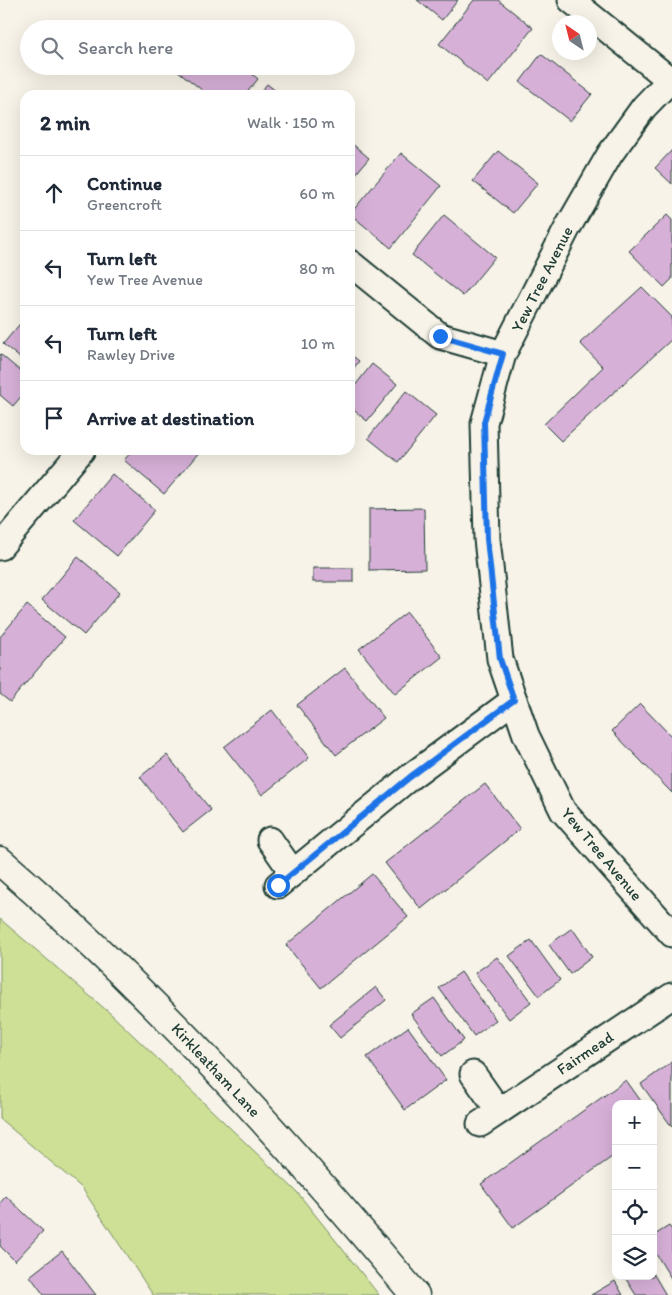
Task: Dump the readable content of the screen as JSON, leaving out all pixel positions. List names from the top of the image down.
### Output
{
  "streets": {
    "main road": ["Kirkleatham Lane"],
    "street": ["Yew Tree Avenue", "Fairmead"]
  },
  "north": "top left",
  "page": {
    "search": "Search here",
    "heading": ["2 min", "Walk · 150 m"],
    "list": [
      ["Continue", "Greencroft", "60 m"],
      ["Turn left", "Yew Tree Avenue", "80 m"],
      ["Turn left", "Rawley Drive", "10 m"],
      "Arrive at destination"
    ],
    "map_buttons": ["+", "−"]
  }
}
